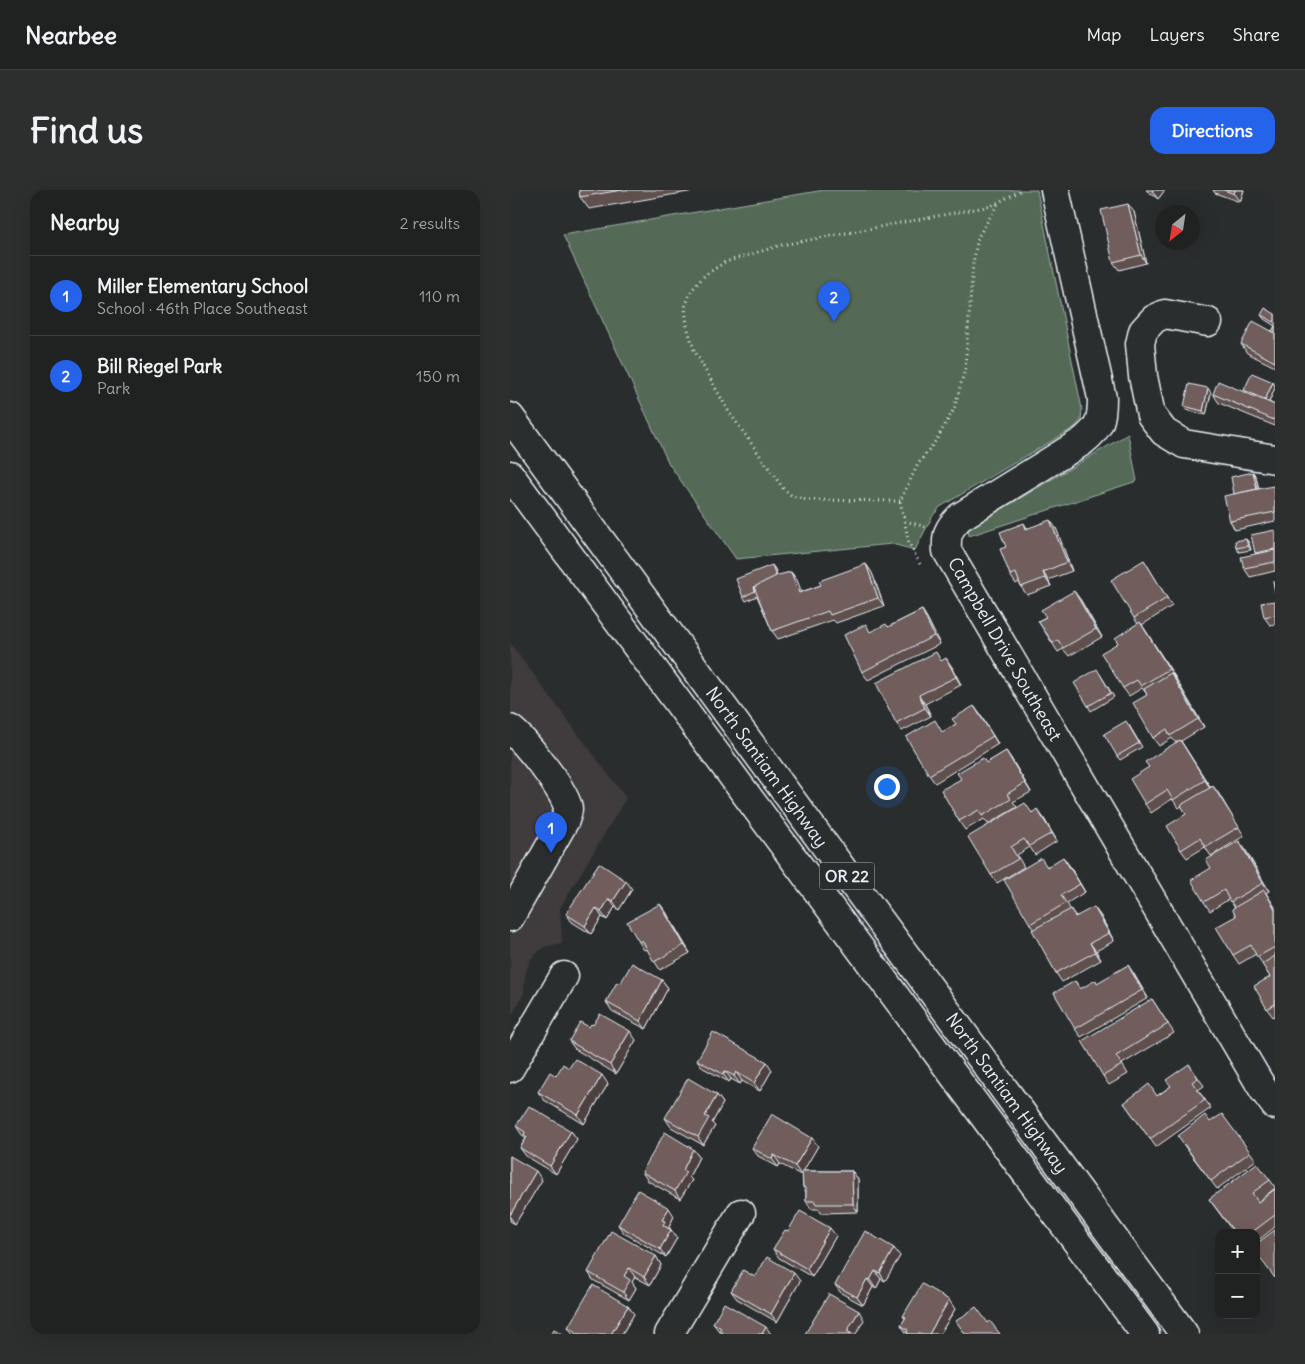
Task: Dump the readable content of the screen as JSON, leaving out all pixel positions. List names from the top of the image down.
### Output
{
  "streets": {
    "main road": ["Campbell Drive Southeast", "North Santiam Highway", "OR 22"]
  },
  "north": "bottom left",
  "page": {
    "header": "Nearbee",
    "nav": ["Map", "Layers", "Share"],
    "buttons": "Directions",
    "title": "Find us",
    "heading": ["Nearby", "2 results"],
    "list": [
      {
        "mark": "1",
        "name": "Miller Elementary School",
        "note": "School · 46th Place Southeast",
        "value": "110 m"
      },
      {
        "mark": "2",
        "name": "Bill Riegel Park",
        "note": "Park",
        "value": "150 m"
      }
    ],
    "pins": ["2", "1"],
    "map_buttons": ["+", "−"]
  }
}
